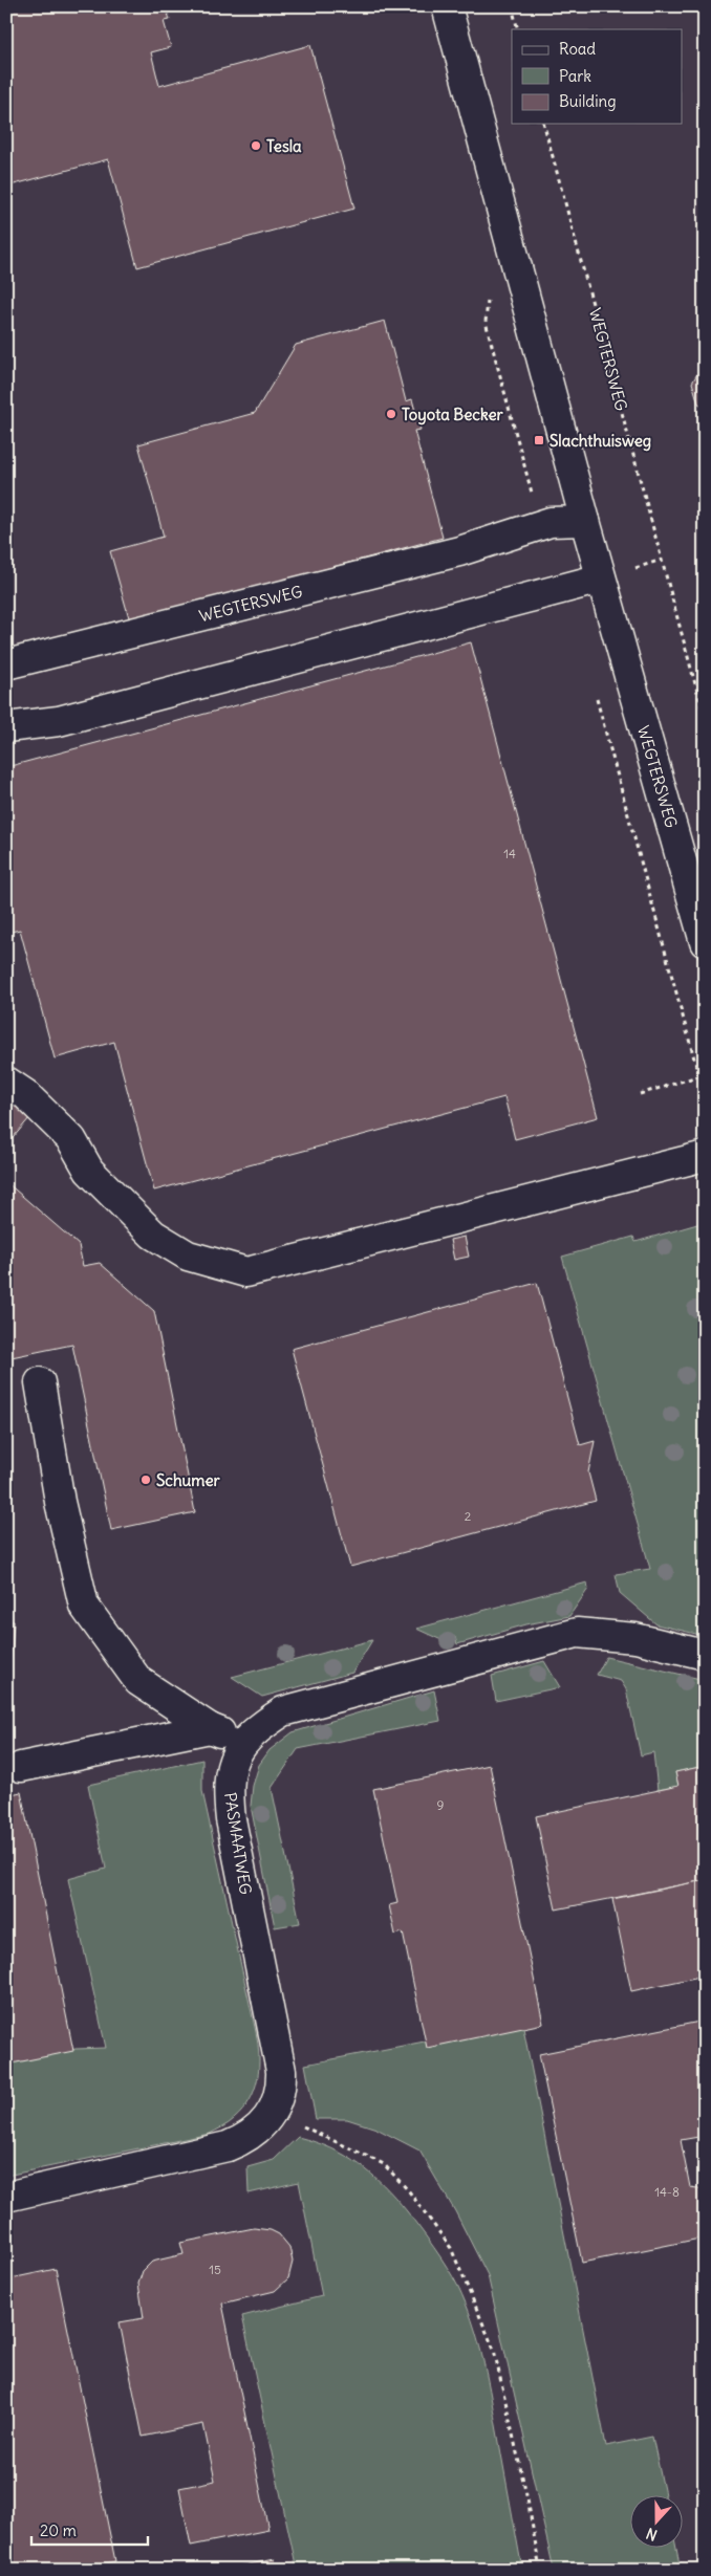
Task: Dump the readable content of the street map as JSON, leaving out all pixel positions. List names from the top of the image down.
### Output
{
  "streets": {
    "street": ["WEGTERSWEG", "PASMAATWEG"]
  },
  "places": {
    "other": ["Tesla", "Toyota Becker", "Schumer"],
    "transit": ["Slachthuisweg"]
  },
  "house_numbers": [
    "14",
    "2",
    "9",
    "14-8",
    "15"
  ],
  "legend": ["Road", "Park", "Building"],
  "scale_bar": "20 m",
  "north": "bottom"
}
